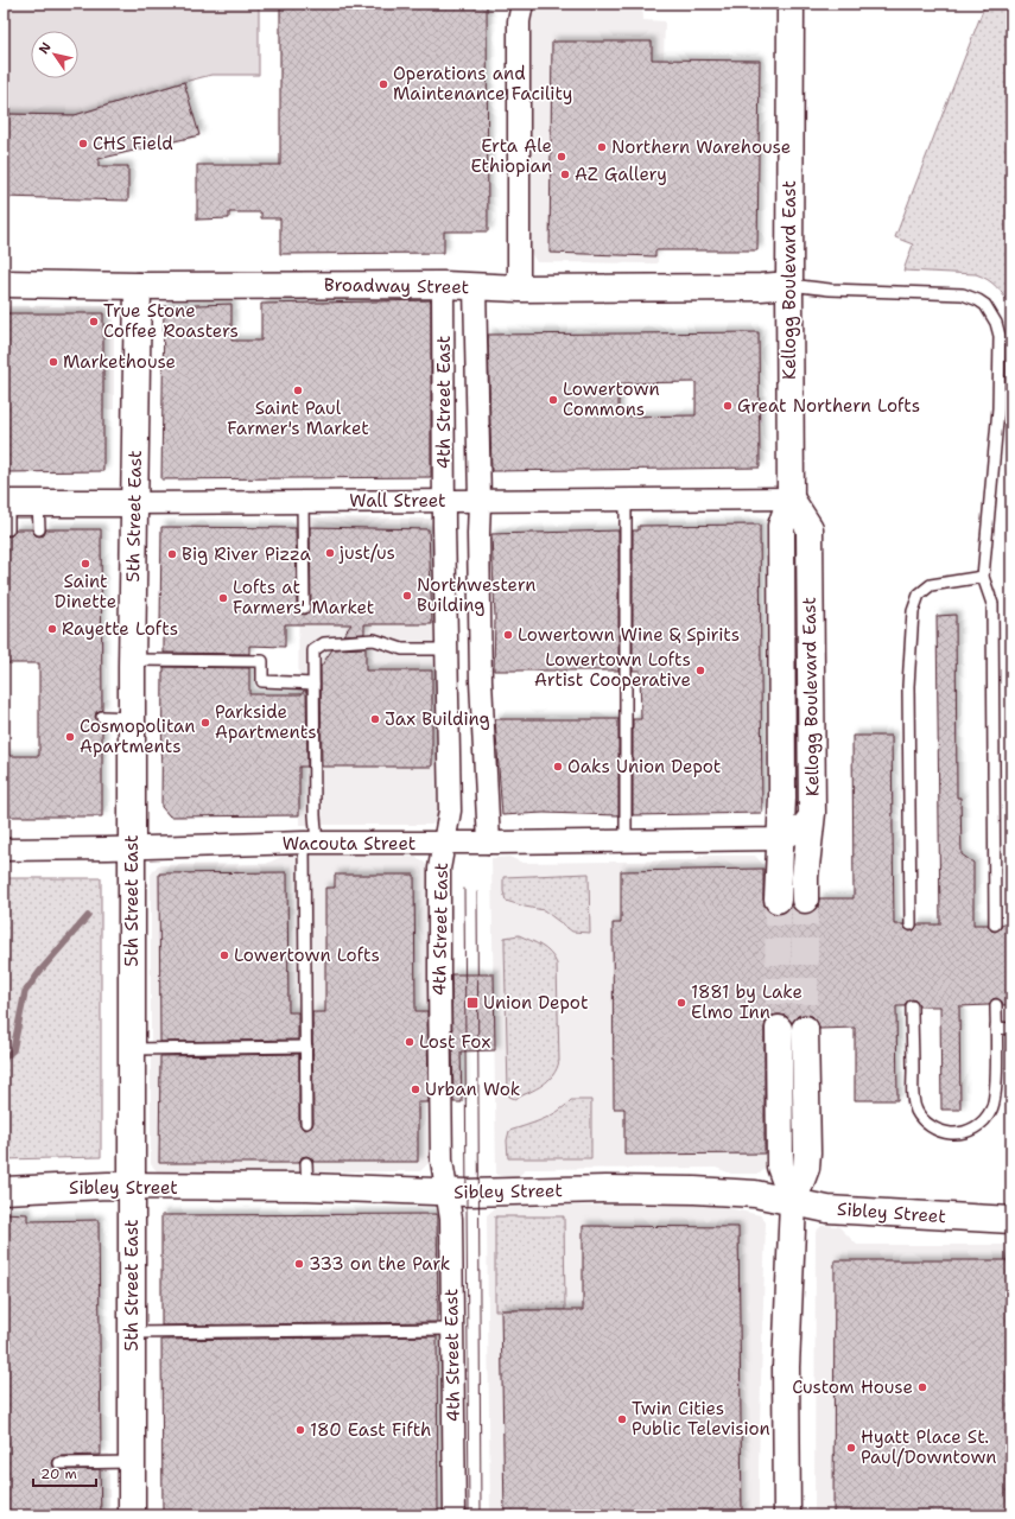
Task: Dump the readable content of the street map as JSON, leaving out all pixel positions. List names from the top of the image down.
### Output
{
  "streets": {
    "main road": [
      "Kellogg Boulevard East",
      "Broadway Street",
      "Wall Street",
      "5th Street East",
      "Sibley Street"
    ],
    "street": ["4th Street East", "Wacouta Street"]
  },
  "crossings": [
    ["Kellogg Boulevard East", "Broadway Street"],
    ["Kellogg Boulevard East", "Wall Street"],
    ["Kellogg Boulevard East", "Wacouta Street"],
    ["Broadway Street", "4th Street East"],
    ["Broadway Street", "5th Street East"],
    ["4th Street East", "Wall Street"],
    ["4th Street East", "Wacouta Street"],
    ["4th Street East", "Sibley Street"],
    ["Wall Street", "5th Street East"],
    ["5th Street East", "Wacouta Street"],
    ["5th Street East", "Sibley Street"]
  ],
  "places": {
    "other": [
      "Operations and Maintenance Facility",
      "CHS Field",
      "Northern Warehouse",
      "Erta Ale Ethiopian",
      "AZ Gallery",
      "True Stone Coffee Roasters",
      "Markethouse",
      "Saint Paul Farmer's Market",
      "Lowertown Commons",
      "Great Northern Lofts",
      "just/us",
      "Big River Pizza",
      "Saint Dinette",
      "Northwestern Building",
      "Lofts at Farmers' Market",
      "Rayette Lofts",
      "Lowertown Wine & Spirits",
      "Lowertown Lofts Artist Cooperative",
      "Jax Building",
      "Parkside Apartments",
      "Cosmopolitan Apartments",
      "Oaks Union Depot",
      "Lowertown Lofts",
      "1881 by Lake Elmo Inn",
      "Lost Fox",
      "Urban Wok",
      "333 on the Park",
      "Custom House",
      "Twin Cities Public Television",
      "180 East Fifth",
      "Hyatt Place St. Paul/Downtown"
    ],
    "transit": ["Union Depot"]
  },
  "scale_bar": "20 m",
  "north": "top left"
}
